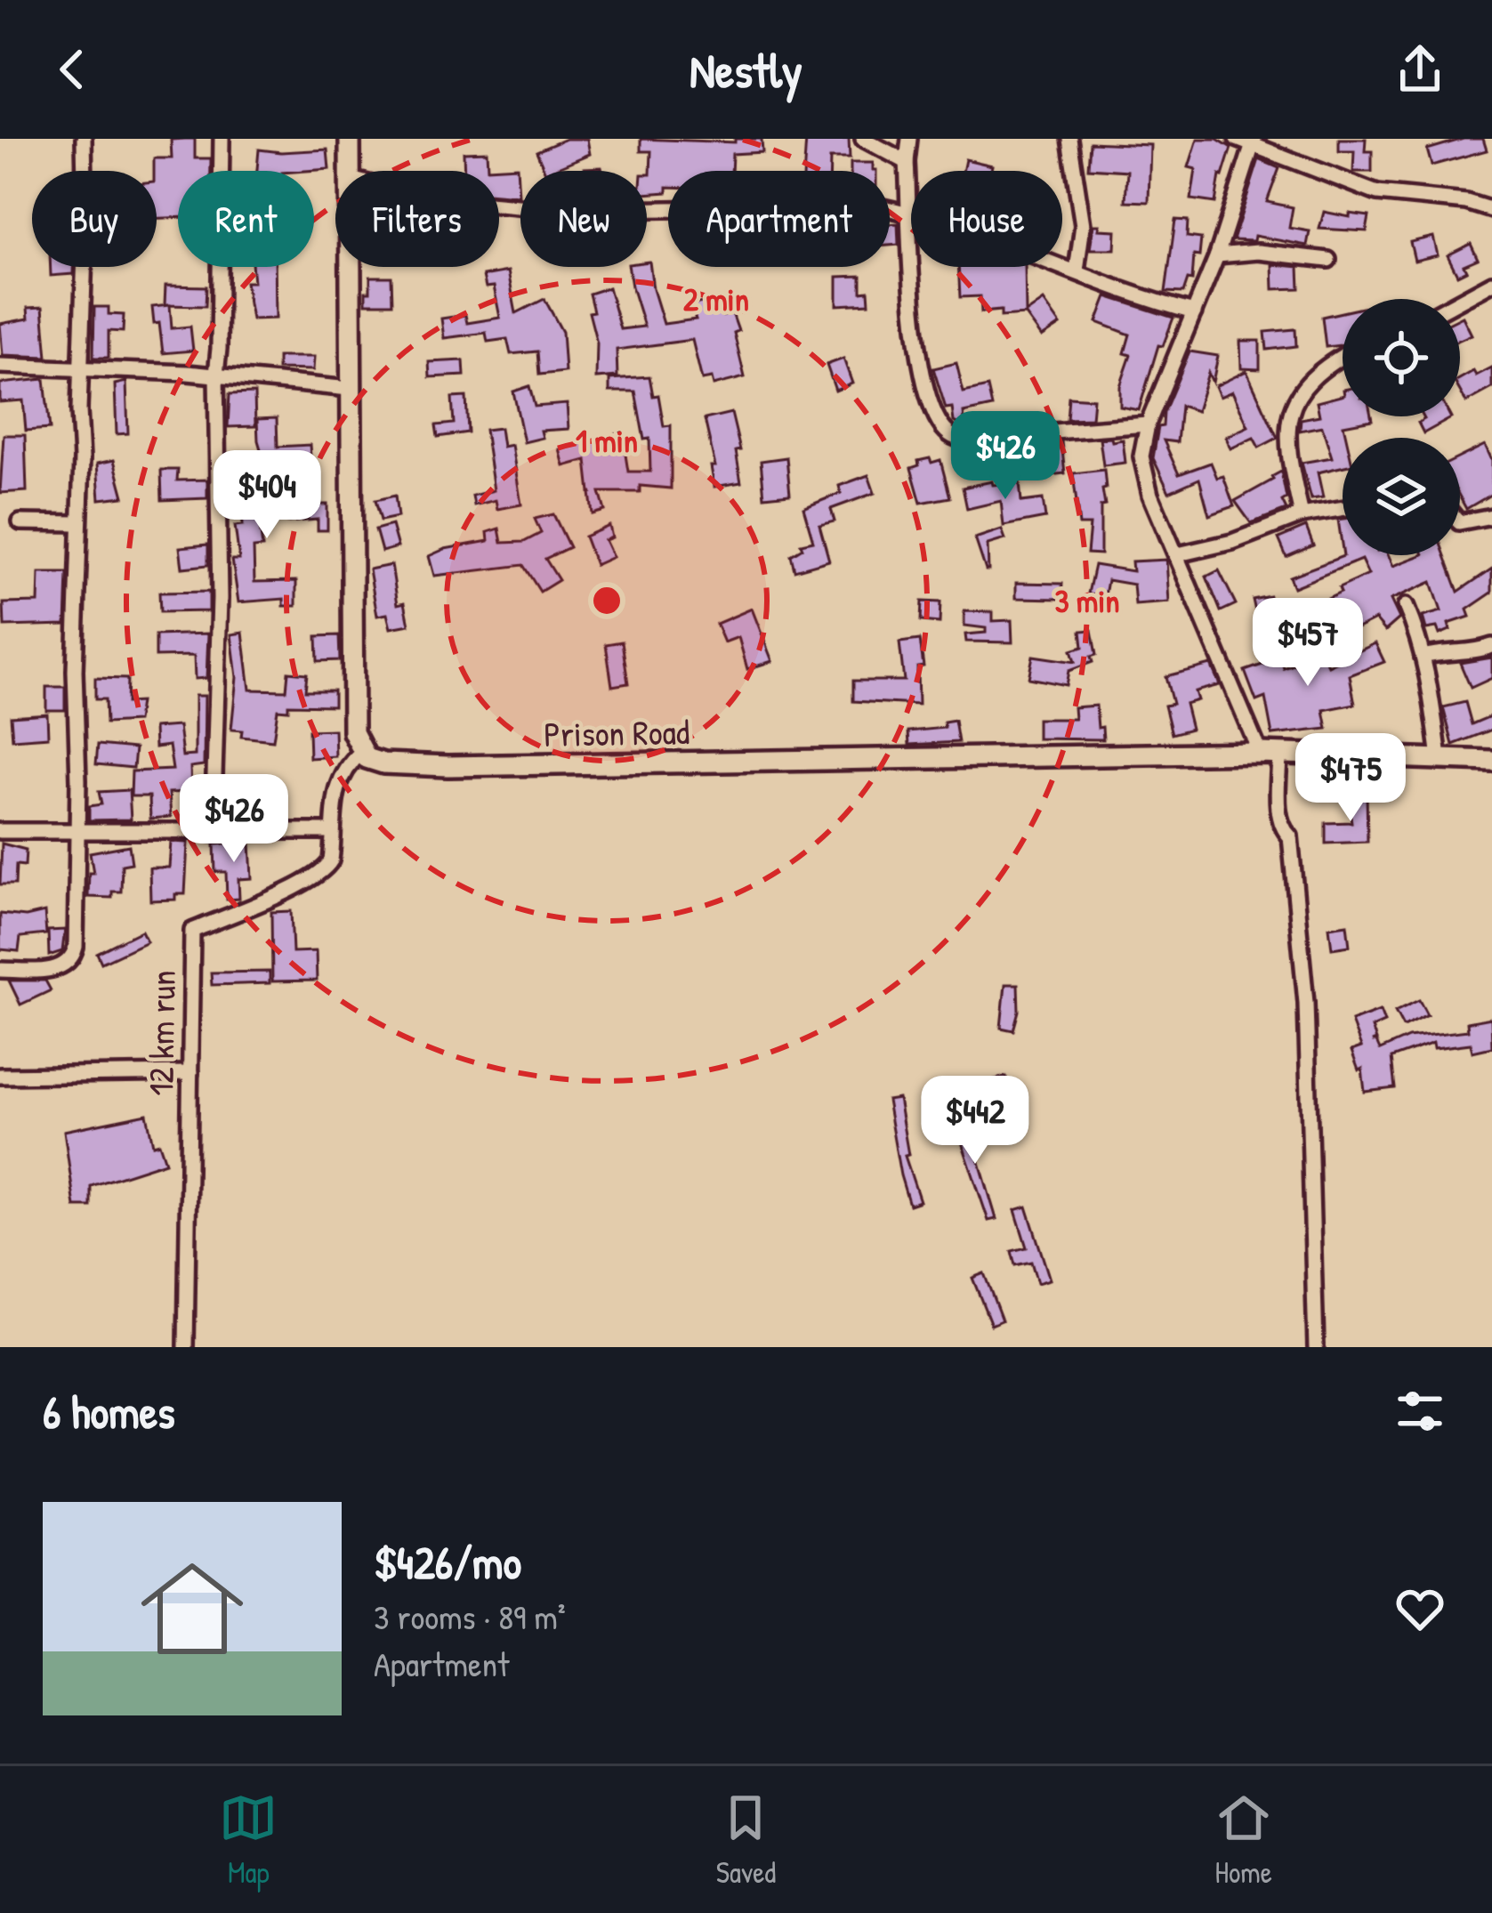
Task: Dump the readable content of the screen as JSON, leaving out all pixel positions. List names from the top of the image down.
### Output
{
  "streets": {
    "street": ["Prison Road", "12 km run"]
  },
  "crossings": [
    ["Prison Road", "12 km run"]
  ],
  "page": {
    "header": "Nestly",
    "chip": [
      "Buy",
      "Rent",
      "Filters",
      "New",
      "Apartment",
      "House"
    ],
    "price": [
      "$426",
      "$404",
      "$457",
      "$475",
      "$426",
      "$442"
    ],
    "heading": "6 homes",
    "list": [
      {
        "name": "$426/mo",
        "note": "3 rooms · 89 m² · Apartment"
      }
    ],
    "tabs": ["Map", "Saved", "Home"]
  },
  "rings": ["2 min", "1 min", "3 min"]
}
